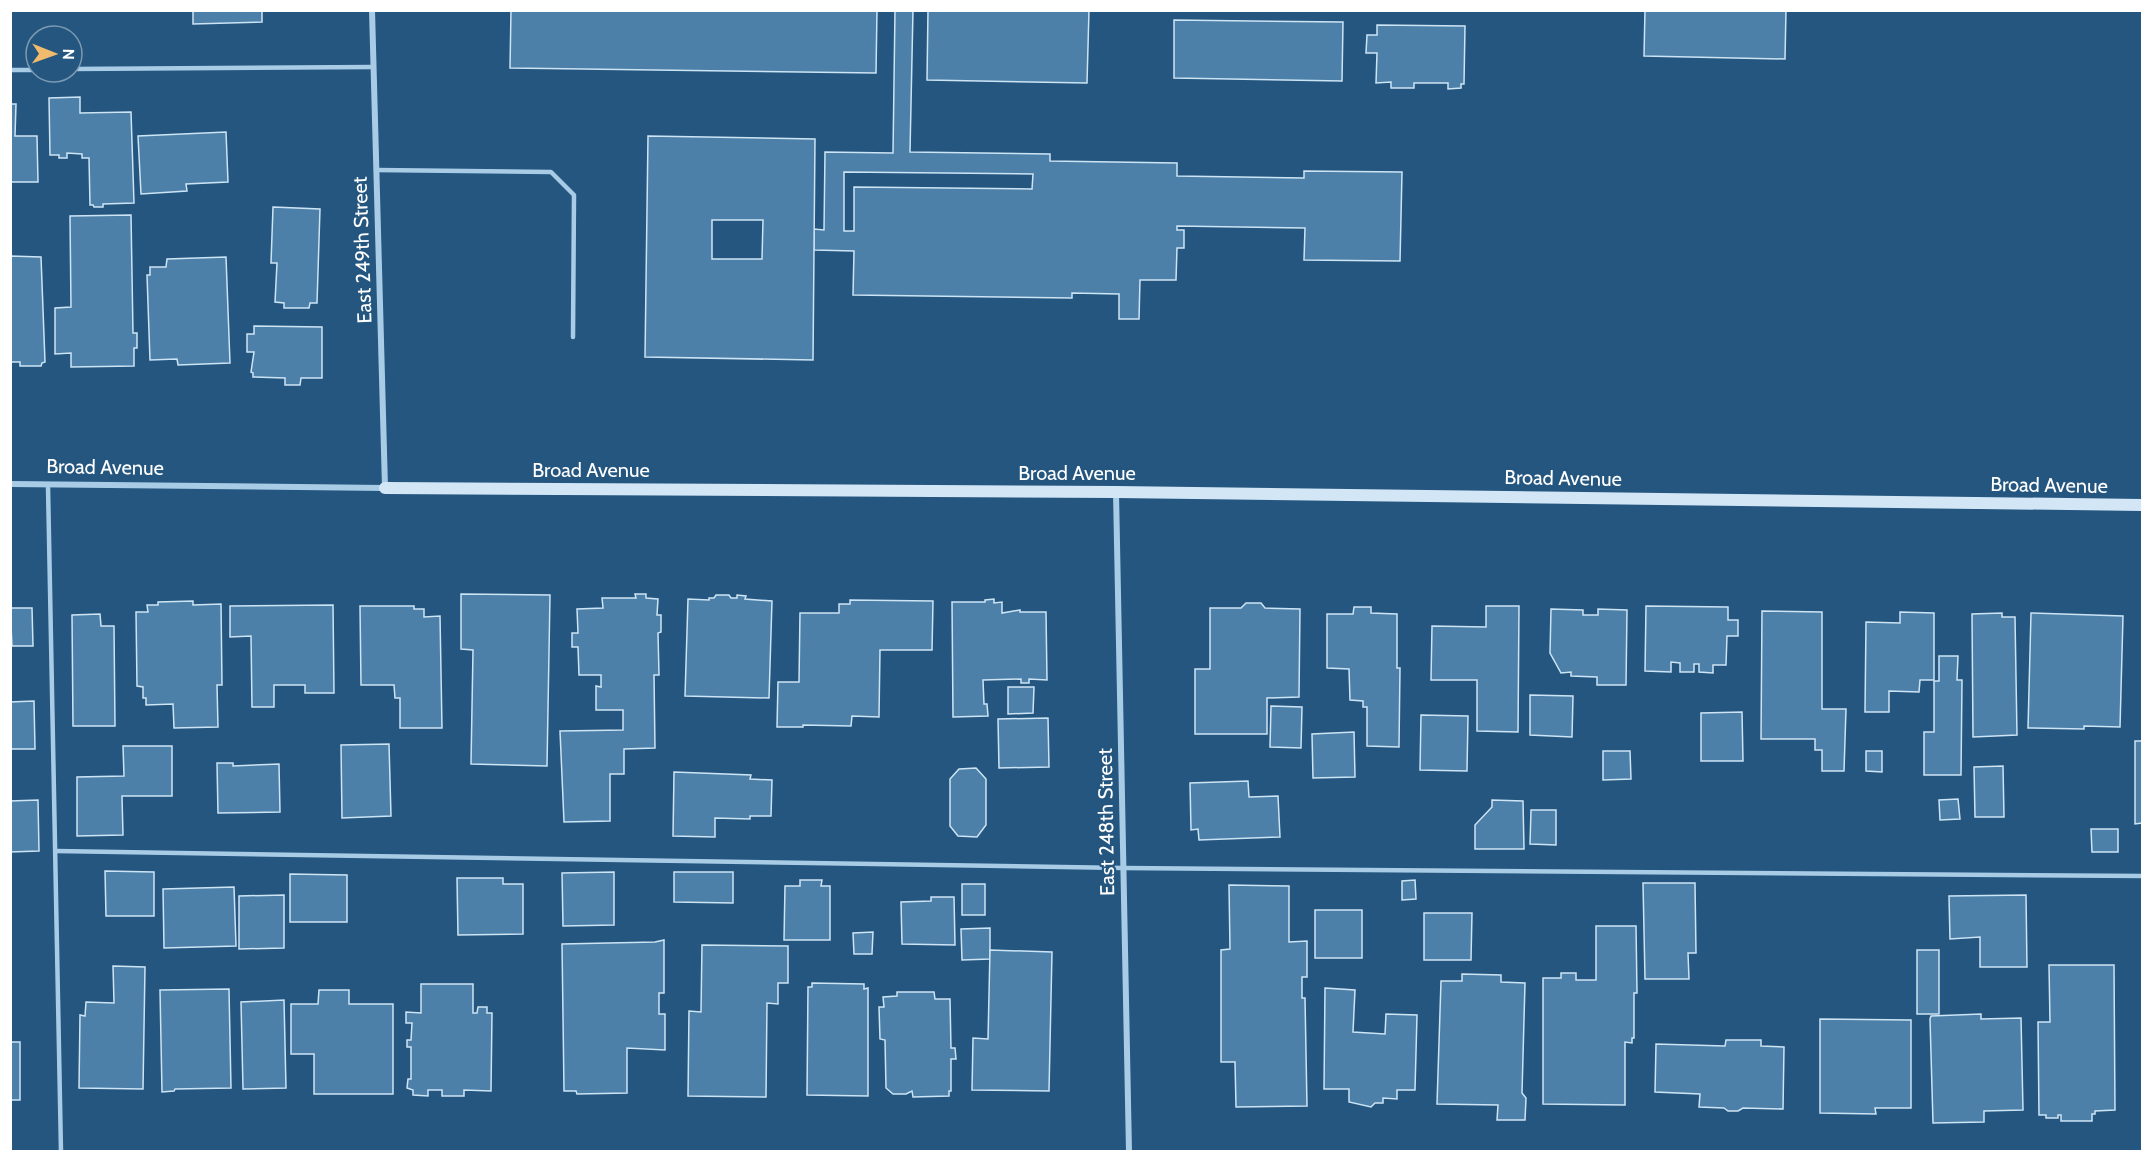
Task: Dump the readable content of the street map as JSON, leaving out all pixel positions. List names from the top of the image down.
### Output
{
  "streets": {
    "street": ["East 249th Street", "Broad Avenue", "East 248th Street"]
  },
  "crossings": [
    ["East 249th Street", "Broad Avenue"],
    ["Broad Avenue", "East 248th Street"]
  ],
  "north": "right"
}
